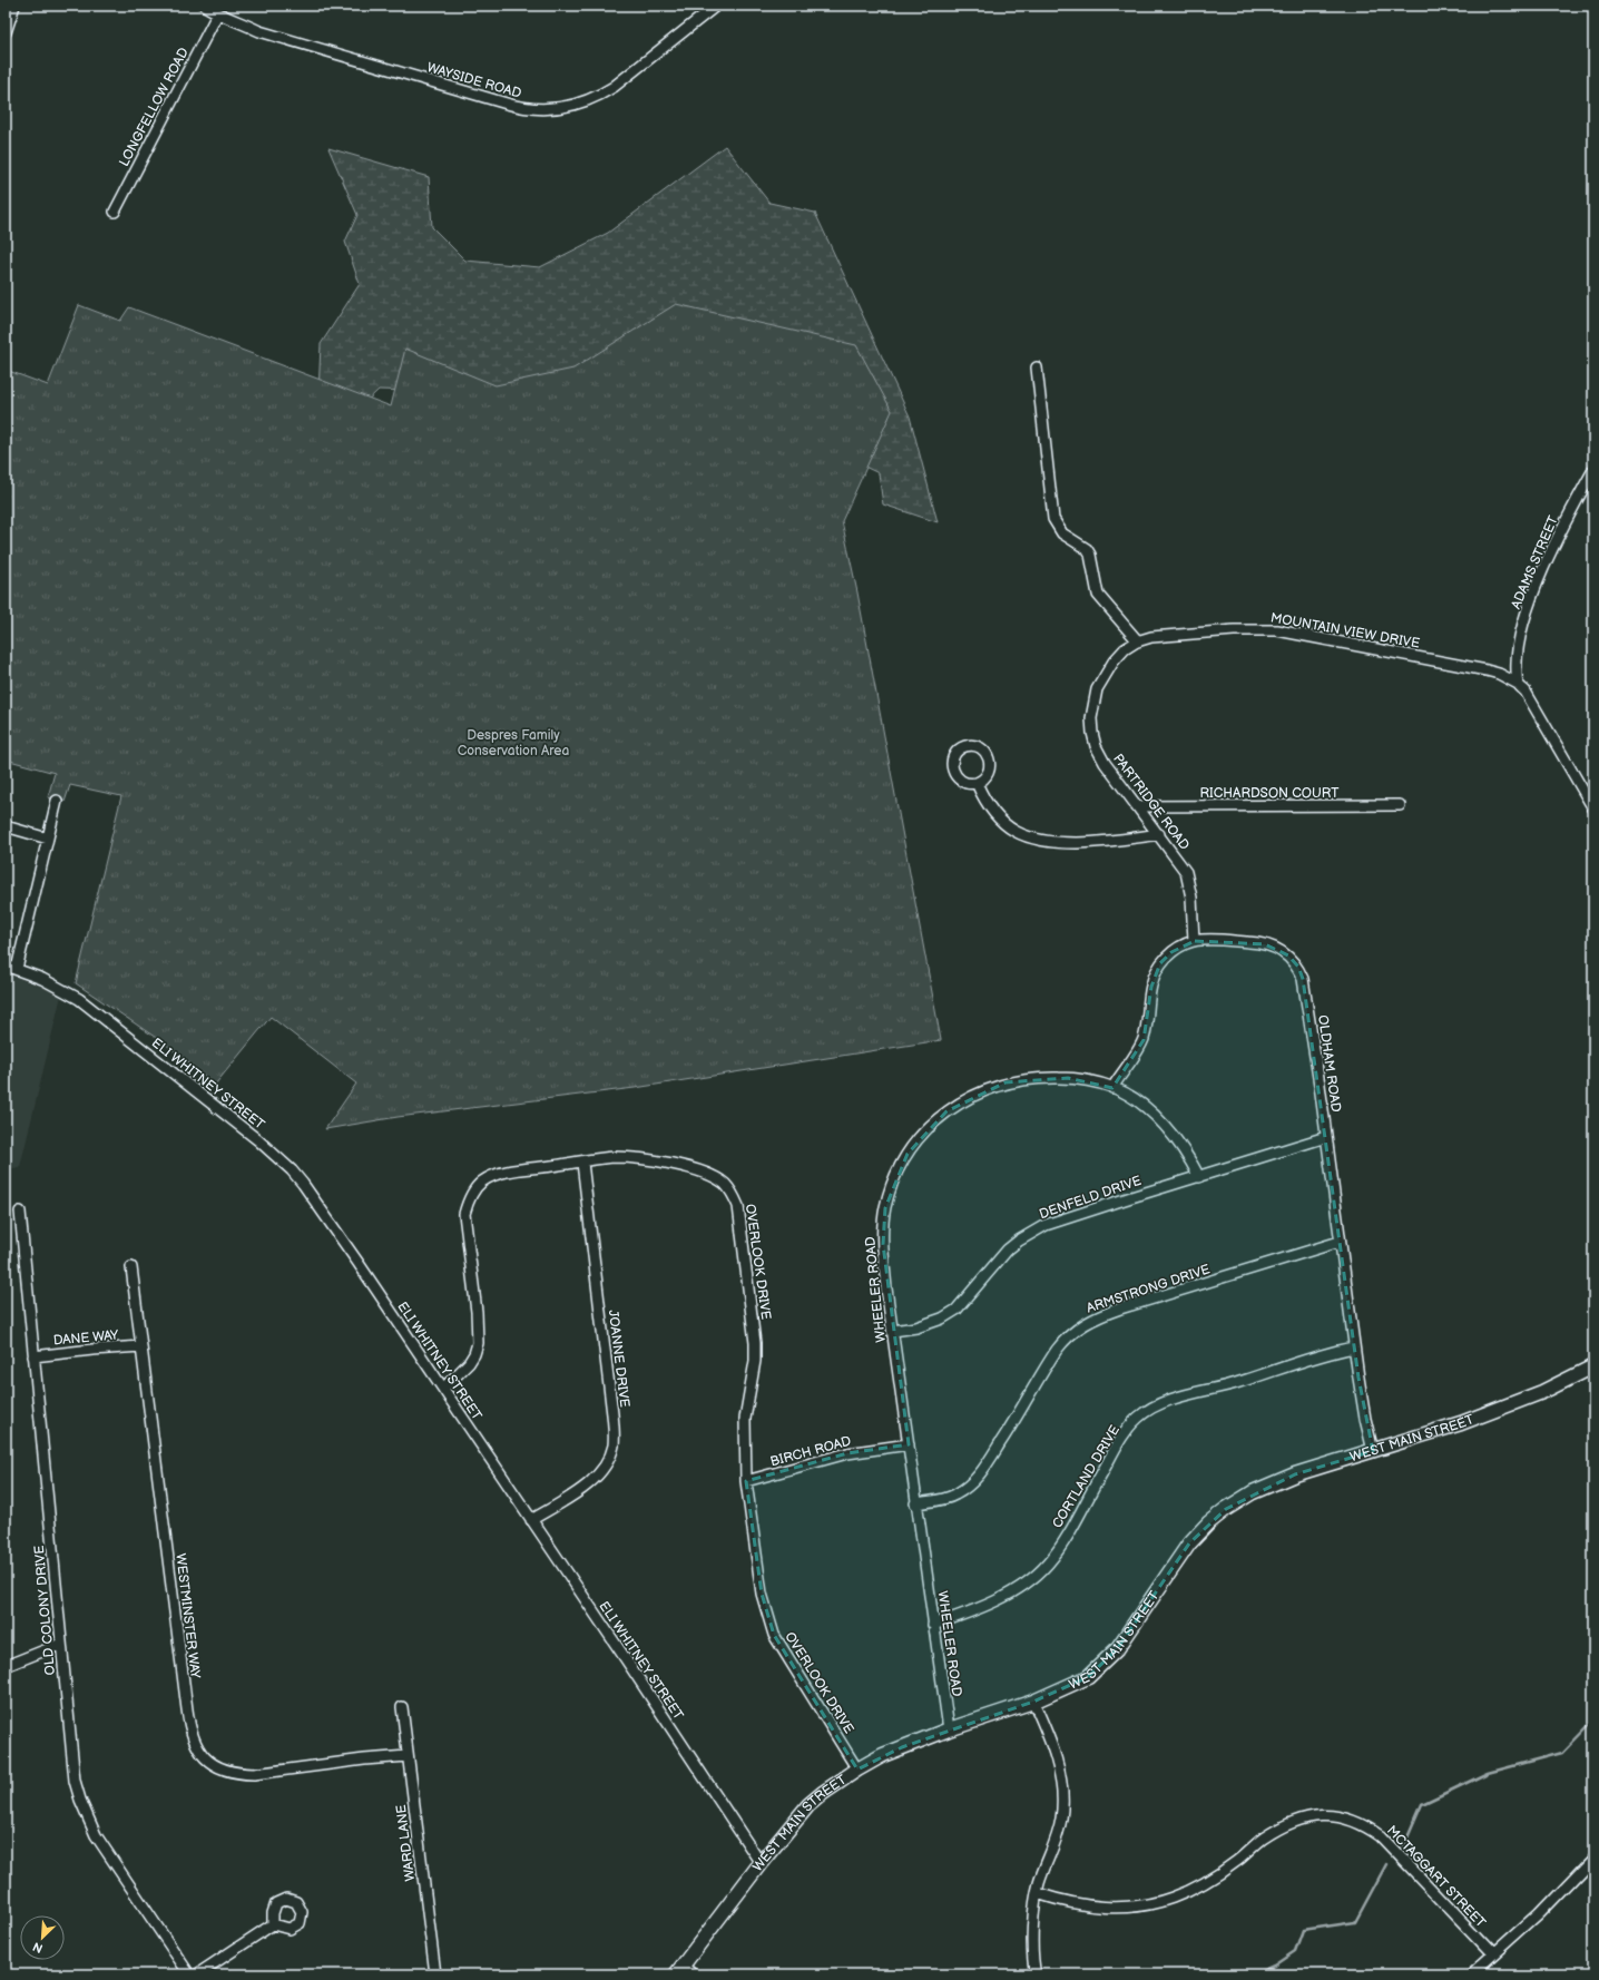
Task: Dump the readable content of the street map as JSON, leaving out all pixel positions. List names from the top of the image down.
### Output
{
  "streets": {
    "street": [
      "WAYSIDE ROAD",
      "LONGFELLOW ROAD",
      "ADAMS STREET",
      "MOUNTAIN VIEW DRIVE",
      "RICHARDSON COURT",
      "PARTRIDGE ROAD",
      "OLDHAM ROAD",
      "ELI WHITNEY STREET",
      "DENFELD DRIVE",
      "OVERLOOK DRIVE",
      "ARMSTRONG DRIVE",
      "WHEELER ROAD",
      "DANE WAY",
      "JOANNE DRIVE",
      "WEST MAIN STREET",
      "BIRCH ROAD",
      "CORTLAND DRIVE",
      "OLD COLONY DRIVE",
      "WESTMINSTER WAY",
      "WARD LANE",
      "MCTAGGART STREET"
    ]
  },
  "crossings": [
    ["WAYSIDE ROAD", "LONGFELLOW ROAD"],
    ["ADAMS STREET", "MOUNTAIN VIEW DRIVE"],
    ["MOUNTAIN VIEW DRIVE", "PARTRIDGE ROAD"],
    ["RICHARDSON COURT", "PARTRIDGE ROAD"],
    ["PARTRIDGE ROAD", "OLDHAM ROAD"],
    ["OLDHAM ROAD", "DENFELD DRIVE"],
    ["OLDHAM ROAD", "ARMSTRONG DRIVE"],
    ["OLDHAM ROAD", "WHEELER ROAD"],
    ["OLDHAM ROAD", "WEST MAIN STREET"],
    ["OLDHAM ROAD", "CORTLAND DRIVE"],
    ["ELI WHITNEY STREET", "OVERLOOK DRIVE"],
    ["ELI WHITNEY STREET", "JOANNE DRIVE"],
    ["ELI WHITNEY STREET", "WEST MAIN STREET"],
    ["DENFELD DRIVE", "WHEELER ROAD"],
    ["OVERLOOK DRIVE", "JOANNE DRIVE"],
    ["OVERLOOK DRIVE", "WEST MAIN STREET"],
    ["OVERLOOK DRIVE", "BIRCH ROAD"],
    ["ARMSTRONG DRIVE", "WHEELER ROAD"],
    ["WHEELER ROAD", "WEST MAIN STREET"],
    ["WHEELER ROAD", "BIRCH ROAD"],
    ["WHEELER ROAD", "CORTLAND DRIVE"],
    ["DANE WAY", "OLD COLONY DRIVE"],
    ["DANE WAY", "WESTMINSTER WAY"],
    ["WESTMINSTER WAY", "WARD LANE"]
  ],
  "parks": ["Despres Family Conservation Area"],
  "north": "bottom left"
}
